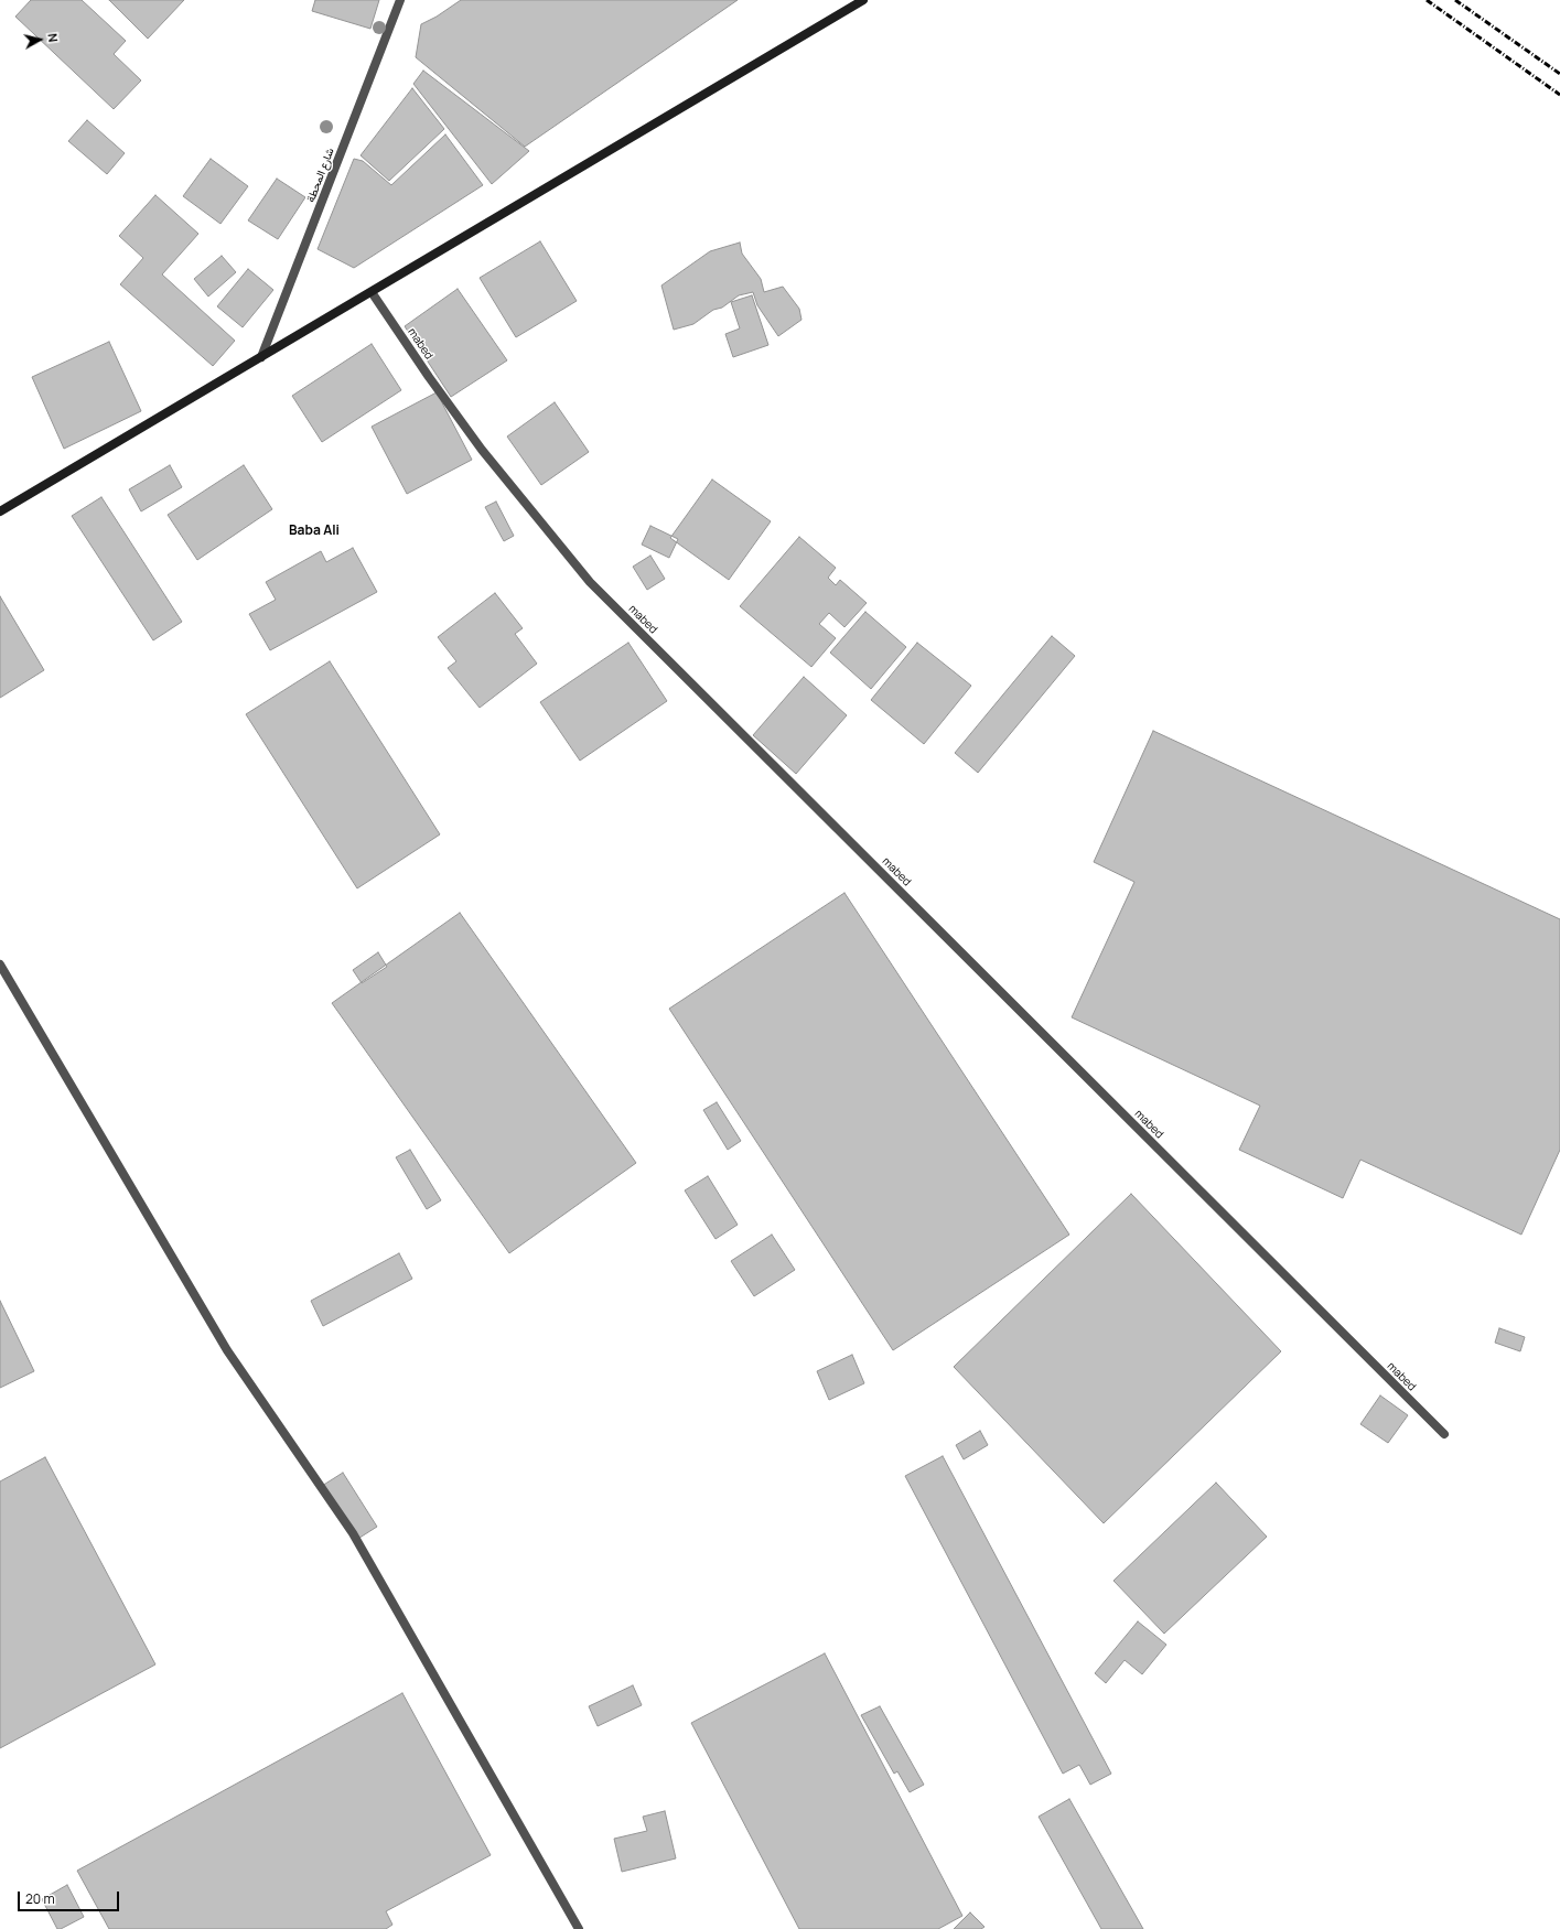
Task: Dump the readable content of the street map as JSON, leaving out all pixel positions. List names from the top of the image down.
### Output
{
  "streets": {
    "street": ["شارع المحطة", "mabed"]
  },
  "districts": ["Baba Ali"],
  "scale_bar": "20 m",
  "north": "right"
}
